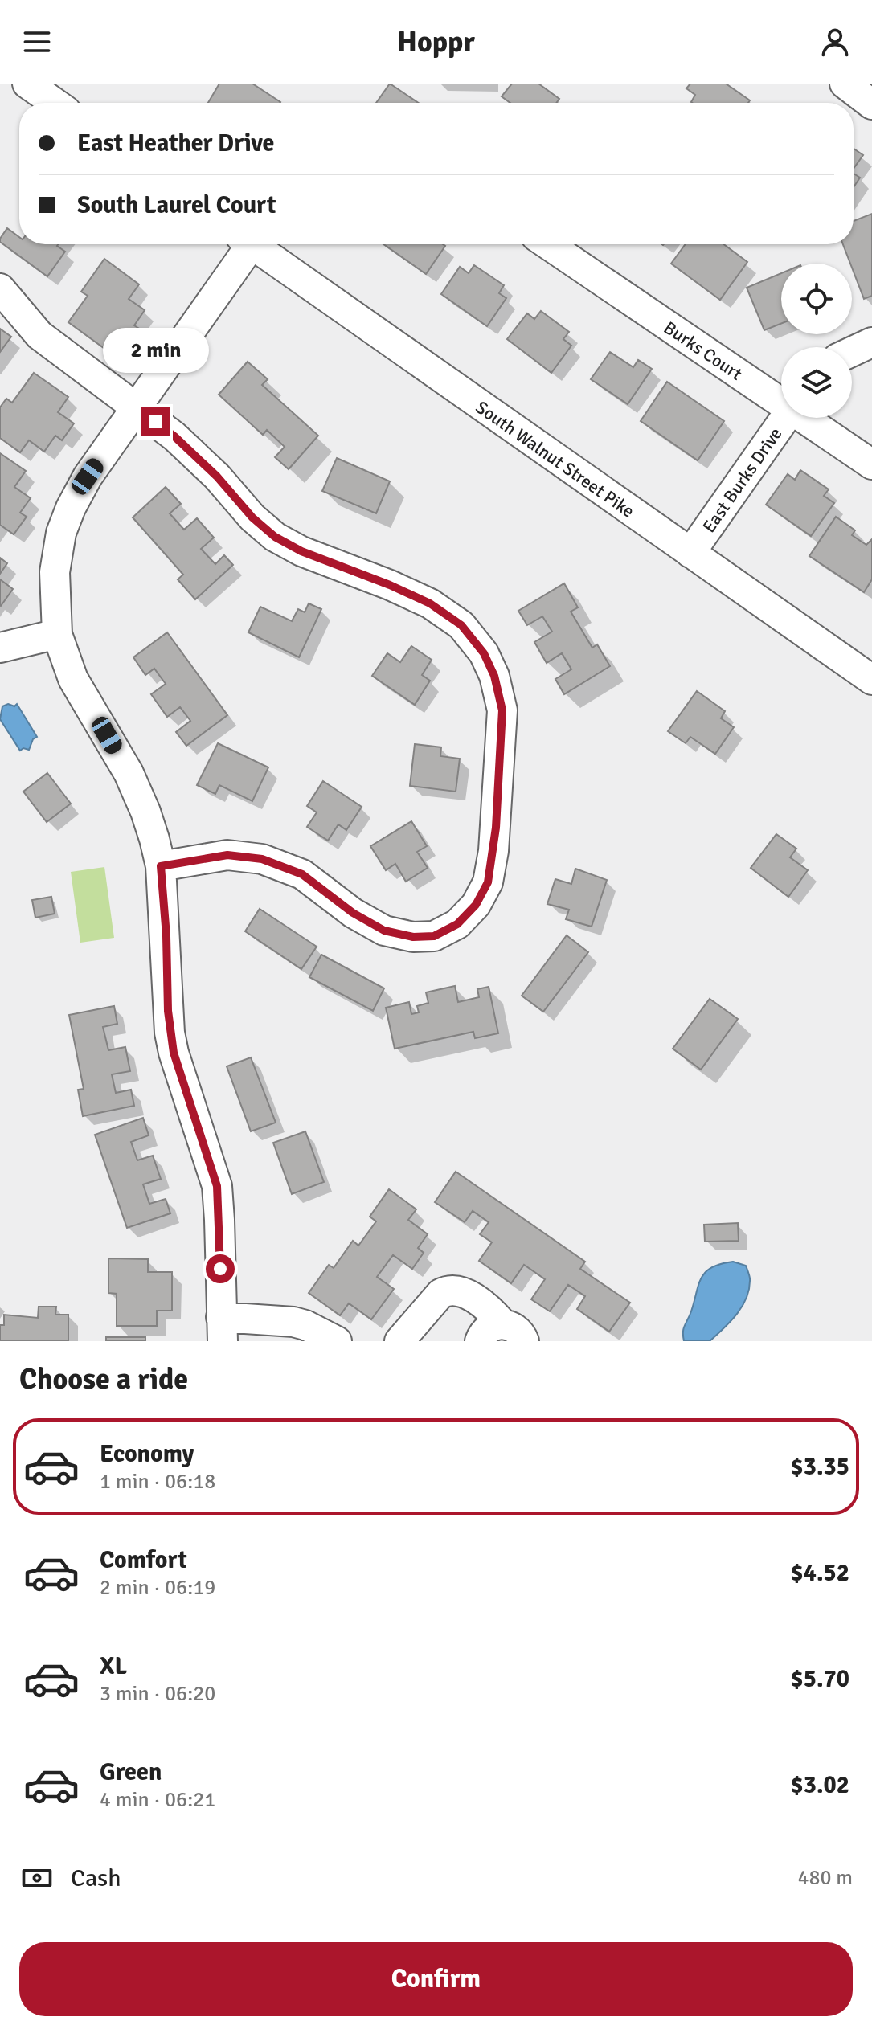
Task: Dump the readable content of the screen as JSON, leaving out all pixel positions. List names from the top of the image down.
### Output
{
  "streets": {
    "street": ["Burks Court", "South Walnut Street Pike", "East Burks Drive"]
  },
  "crossings": [
    ["South Walnut Street Pike", "East Burks Drive"]
  ],
  "page": {
    "header": "Hoppr",
    "banner": ["East Heather Drive", "South Laurel Court"],
    "bubble": "2 min",
    "heading": "Choose a ride",
    "list": [
      {
        "name": "Economy",
        "note": "1 min · 06:18",
        "value": "$3.35"
      },
      {
        "name": "Comfort",
        "note": "2 min · 06:19",
        "value": "$4.52"
      },
      {
        "name": "XL",
        "note": "3 min · 06:20",
        "value": "$5.70"
      },
      {
        "name": "Green",
        "note": "4 min · 06:21",
        "value": "$3.02"
      }
    ],
    "pay": ["Cash", "480 m"],
    "buttons": "Confirm"
  }
}
